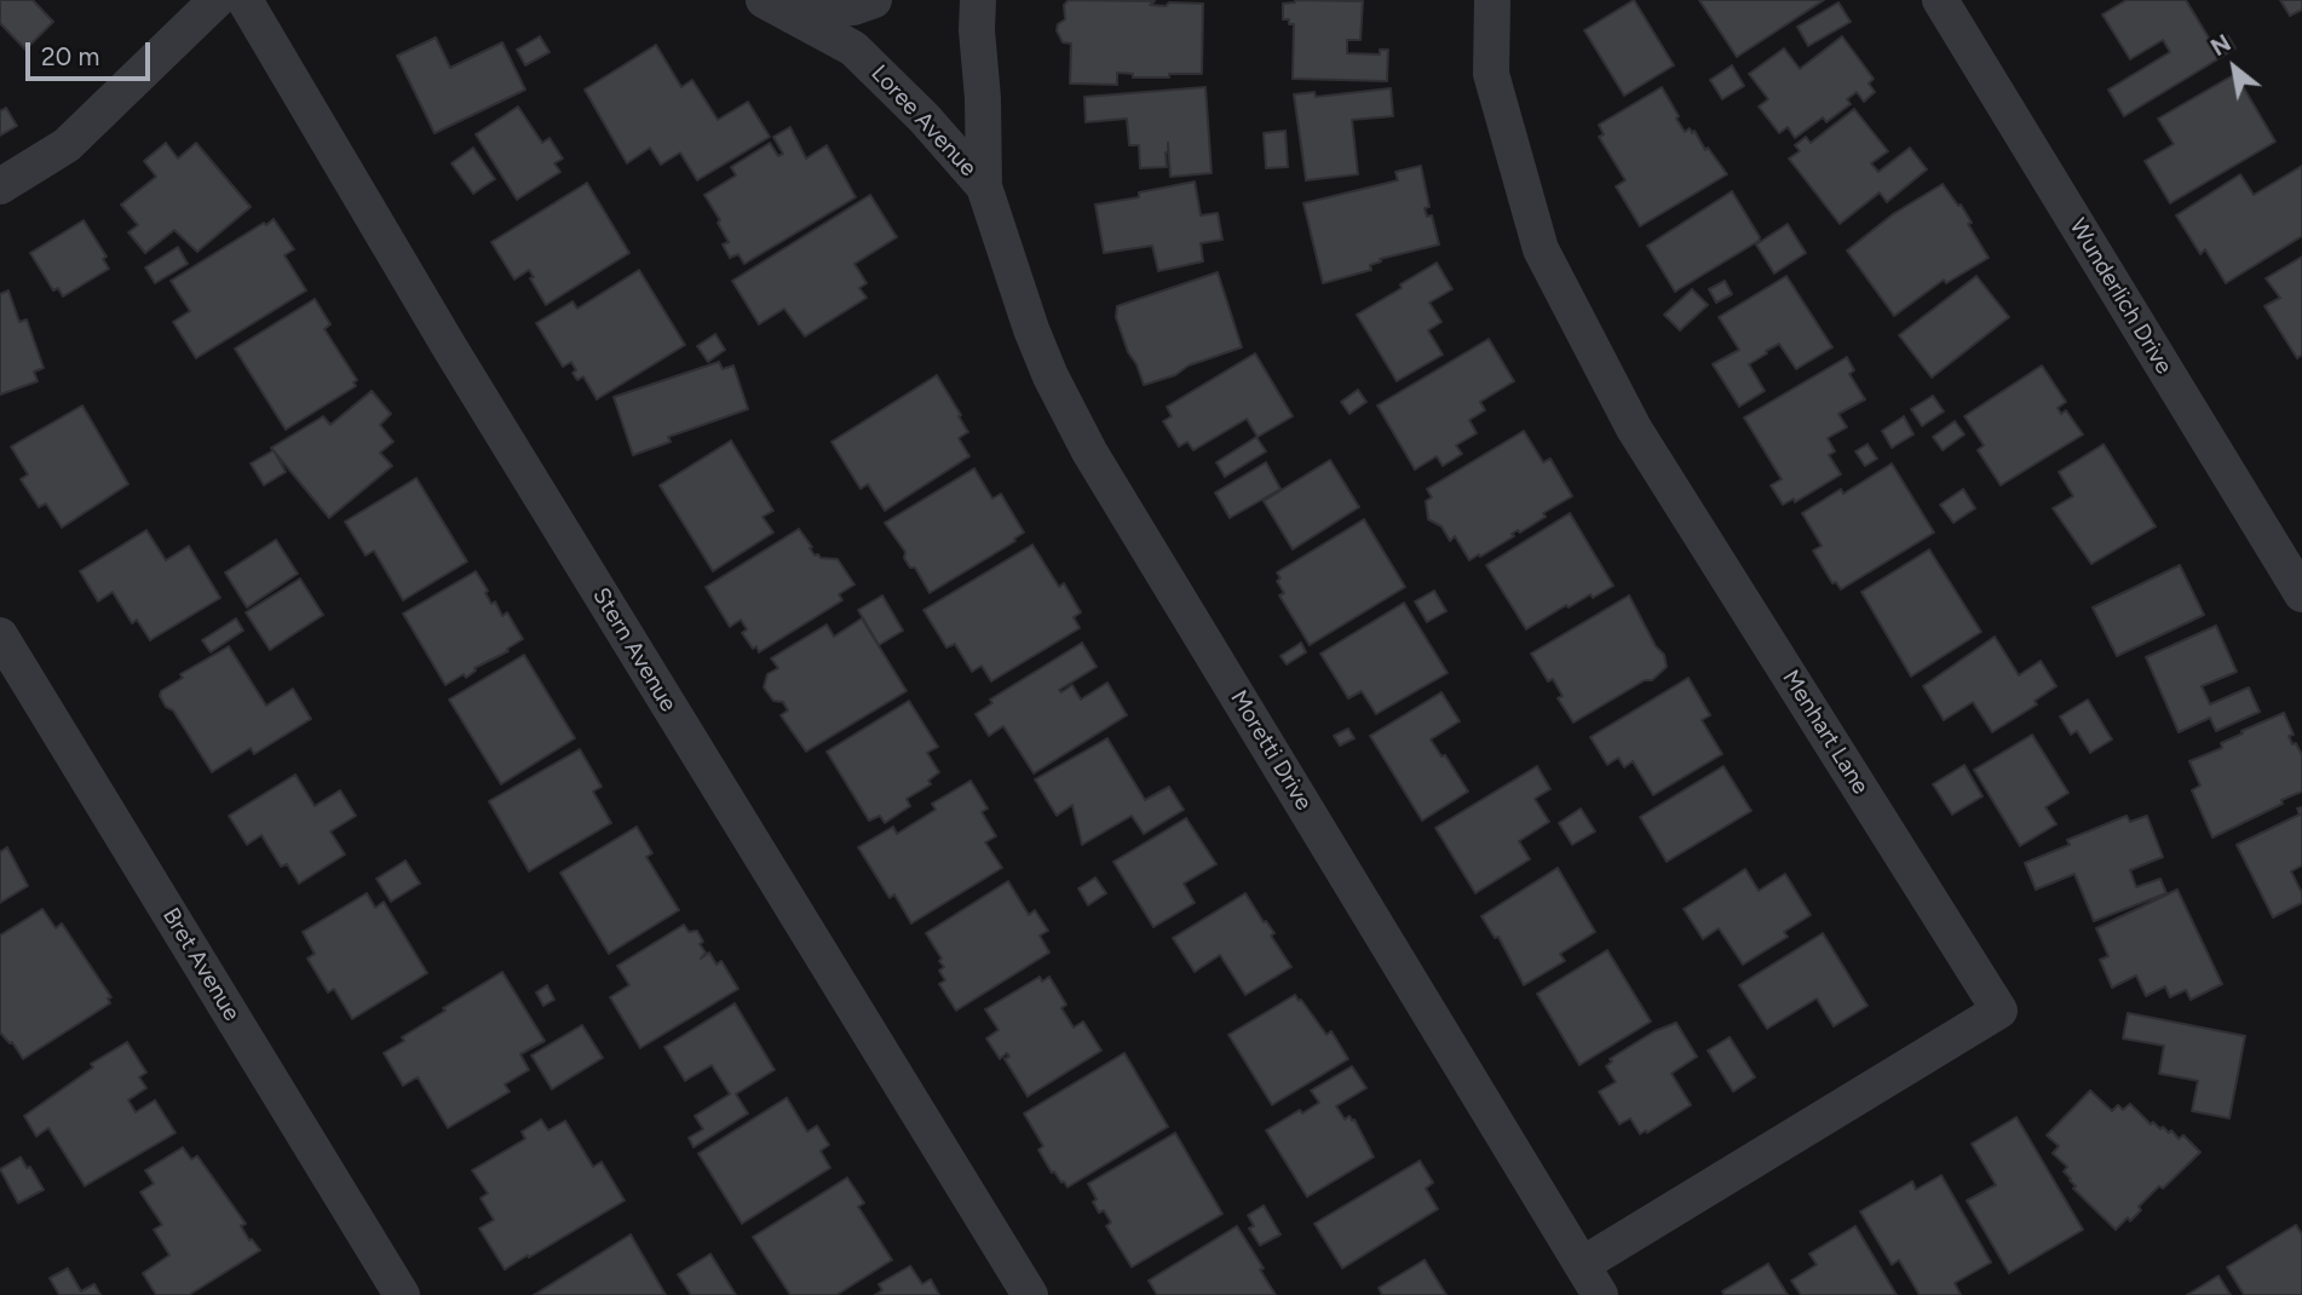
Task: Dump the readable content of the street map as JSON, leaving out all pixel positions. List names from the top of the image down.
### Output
{
  "streets": {
    "street": [
      "Loree Avenue",
      "Wunderlich Drive",
      "Stern Avenue",
      "Menhart Lane",
      "Moretti Drive",
      "Bret Avenue"
    ]
  },
  "crossings": [
    ["Loree Avenue", "Moretti Drive"],
    ["Menhart Lane", "Moretti Drive"]
  ],
  "scale_bar": "20 m",
  "north": "top left"
}
